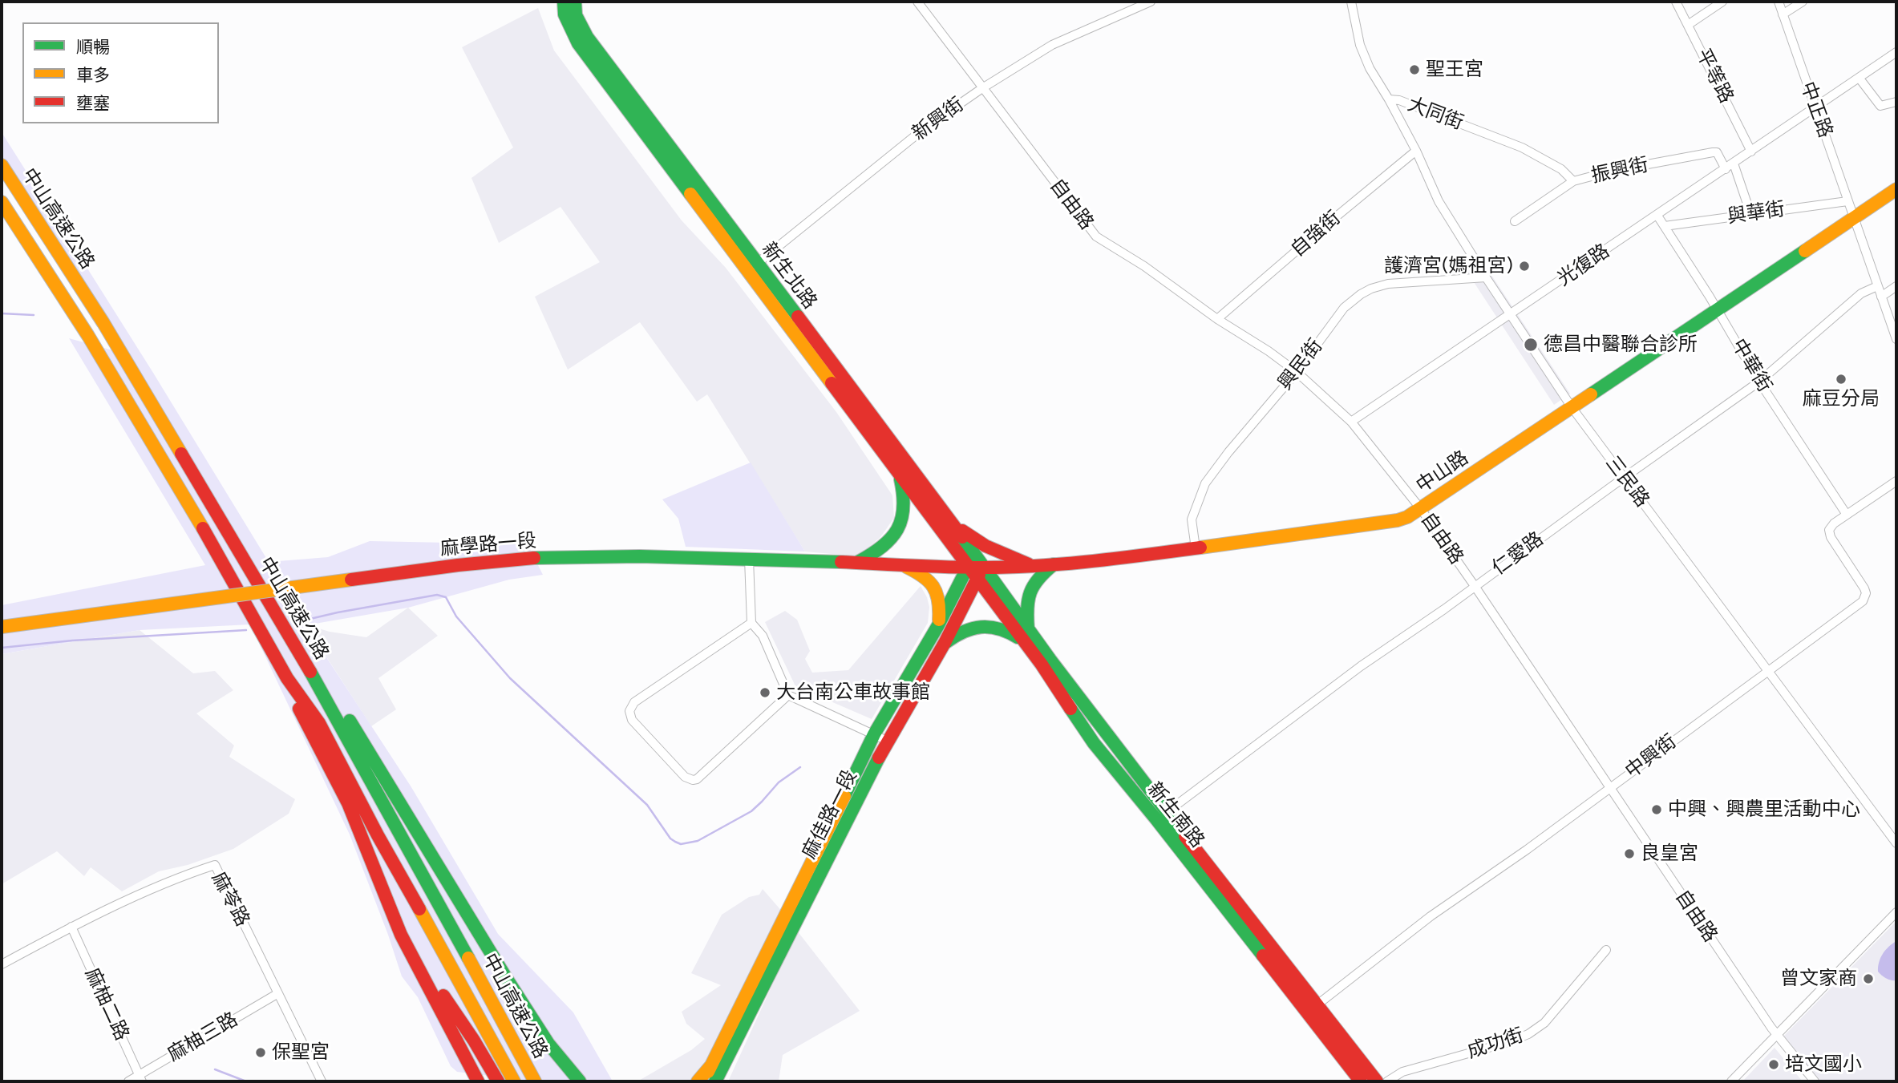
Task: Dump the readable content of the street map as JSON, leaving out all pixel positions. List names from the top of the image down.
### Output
{
  "streets": {
    "main road": [
      "中山高速公路",
      "新生北路",
      "中山路",
      "麻學路一段",
      "麻佳路一段",
      "新生南路"
    ],
    "street": [
      "平等路",
      "中正路",
      "大同街",
      "新興街",
      "振興街",
      "自由路",
      "與華街",
      "自強街",
      "光復路",
      "興民街",
      "中華街",
      "三民路",
      "仁愛路",
      "中興街",
      "麻苓路",
      "麻柚二路",
      "麻柚三路",
      "成功街"
    ]
  },
  "crossings": [
    ["平等路", "光復路"],
    ["中正路", "與華街"],
    ["中正路", "光復路"],
    ["中正路", "中山路"],
    ["中正路", "仁愛路"],
    ["大同街", "振興街"],
    ["大同街", "三民路"],
    ["新興街", "自由路"],
    ["新興街", "新生北路"],
    ["振興街", "光復路"],
    ["自由路", "自強街"],
    ["自由路", "光復路"],
    ["自由路", "興民街"],
    ["自由路", "中山路"],
    ["自由路", "仁愛路"],
    ["自由路", "中興街"],
    ["與華街", "中華街"],
    ["自強街", "三民路"],
    ["光復路", "中華街"],
    ["光復路", "三民路"],
    ["新生北路", "中山路"],
    ["新生北路", "麻學路一段"],
    ["新生北路", "麻佳路一段"],
    ["新生北路", "新生南路"],
    ["興民街", "中山路"],
    ["興民街", "三民路"],
    ["中華街", "中山路"],
    ["中華街", "仁愛路"],
    ["中華街", "中興街"],
    ["中山路", "三民路"],
    ["中山路", "麻佳路一段"],
    ["中山路", "新生南路"],
    ["三民路", "仁愛路"],
    ["三民路", "中興街"],
    ["麻學路一段", "麻佳路一段"],
    ["麻學路一段", "新生南路"],
    ["仁愛路", "新生南路"],
    ["中興街", "新生南路"],
    ["麻佳路一段", "新生南路"],
    ["麻苓路", "麻柚二路"],
    ["麻苓路", "麻柚三路"],
    ["麻柚二路", "麻柚三路"]
  ],
  "places": [
    "聖王宮",
    "護濟宮(媽祖宮)",
    "德昌中醫聯合診所",
    "麻豆分局",
    "大台南公車故事館",
    "中興、興農里活動中心",
    "良皇宮",
    "曾文家商",
    "保聖宮",
    "培文國小"
  ],
  "legend": ["順暢", "車多", "壅塞"]
}
